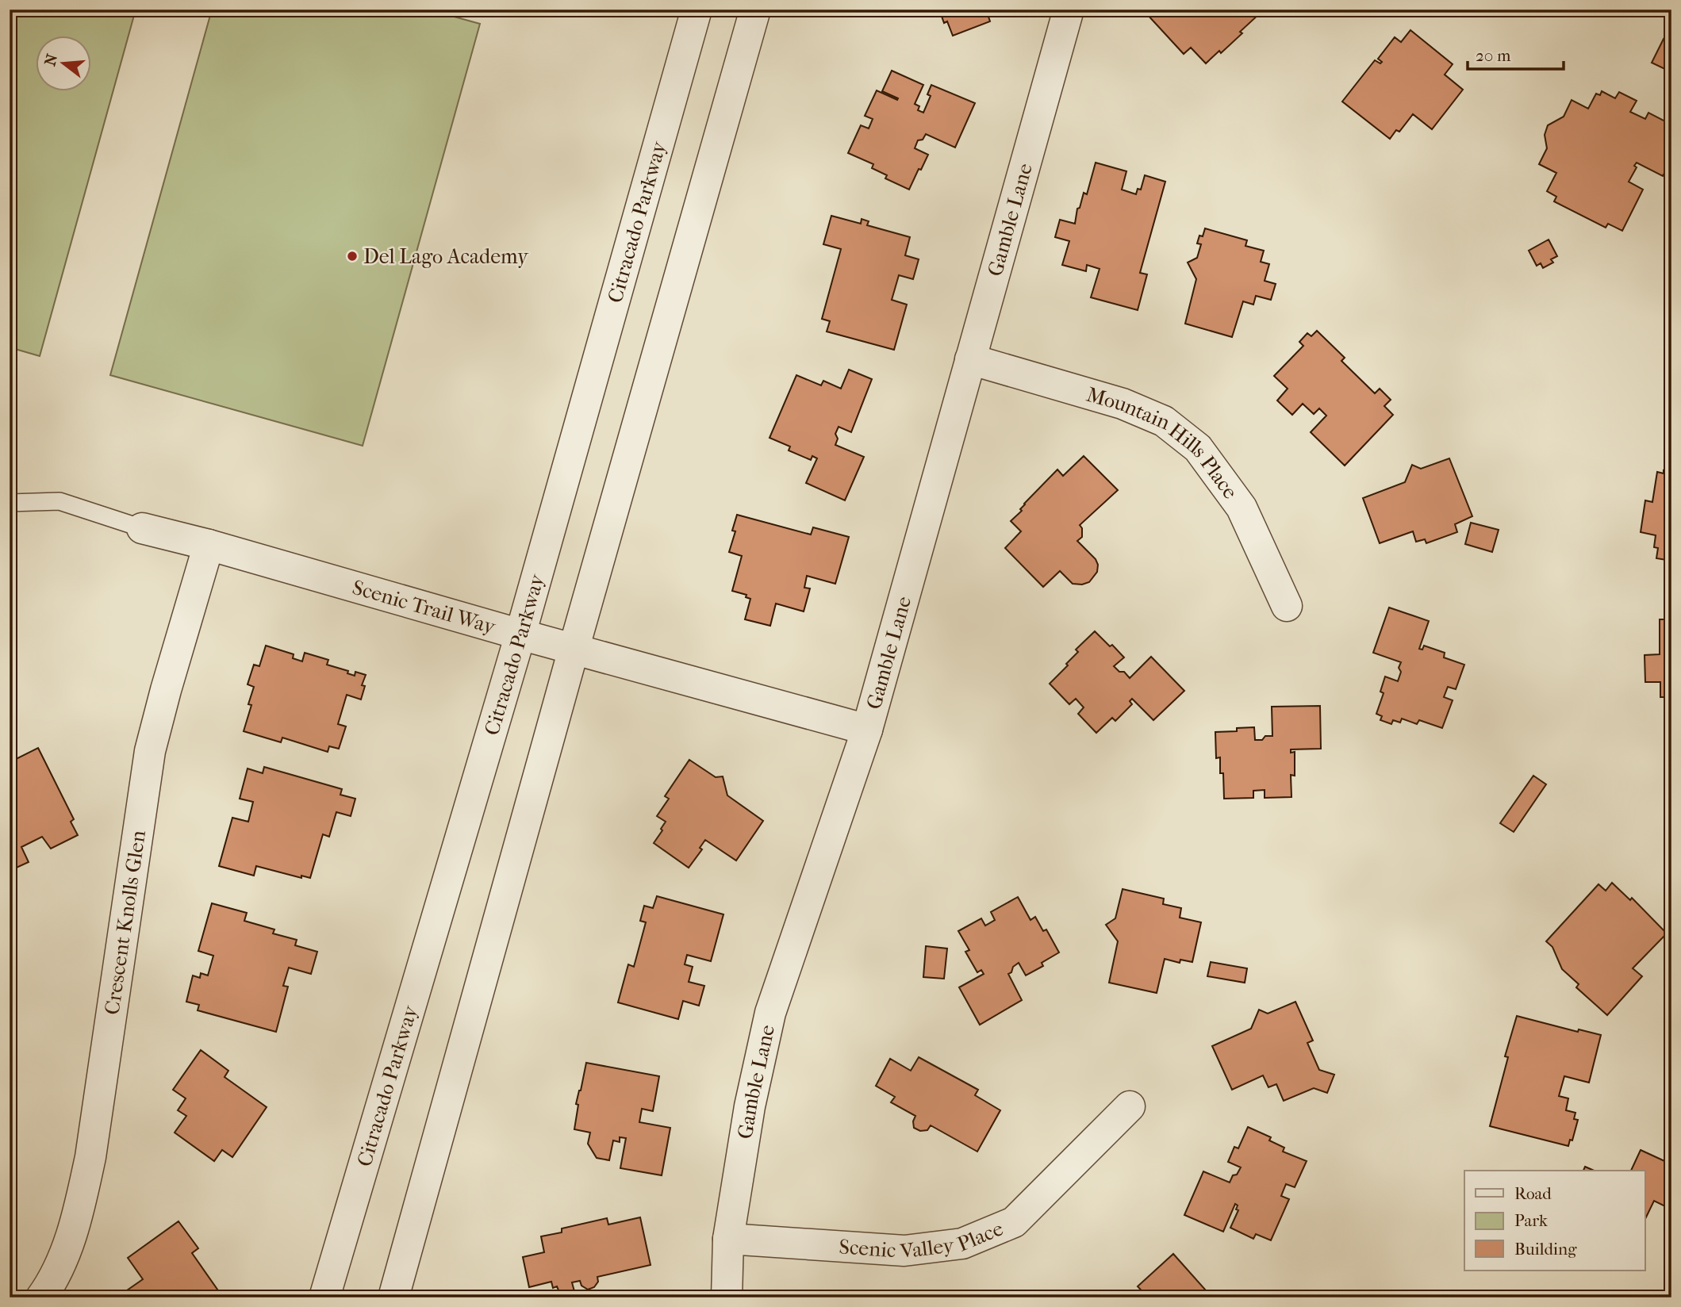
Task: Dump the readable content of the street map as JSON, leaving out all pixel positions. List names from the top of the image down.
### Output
{
  "streets": {
    "street": [
      "Gamble Lane",
      "Citracado Parkway",
      "Mountain Hills Place",
      "Scenic Trail Way",
      "Crescent Knolls Glen",
      "Scenic Valley Place"
    ]
  },
  "crossings": [
    ["Gamble Lane", "Mountain Hills Place"],
    ["Gamble Lane", "Scenic Trail Way"],
    ["Gamble Lane", "Scenic Valley Place"],
    ["Citracado Parkway", "Scenic Trail Way"],
    ["Scenic Trail Way", "Crescent Knolls Glen"]
  ],
  "places": ["Del Lago Academy"],
  "legend": ["Road", "Park", "Building"],
  "scale_bar": "20 m",
  "north": "left"
}
